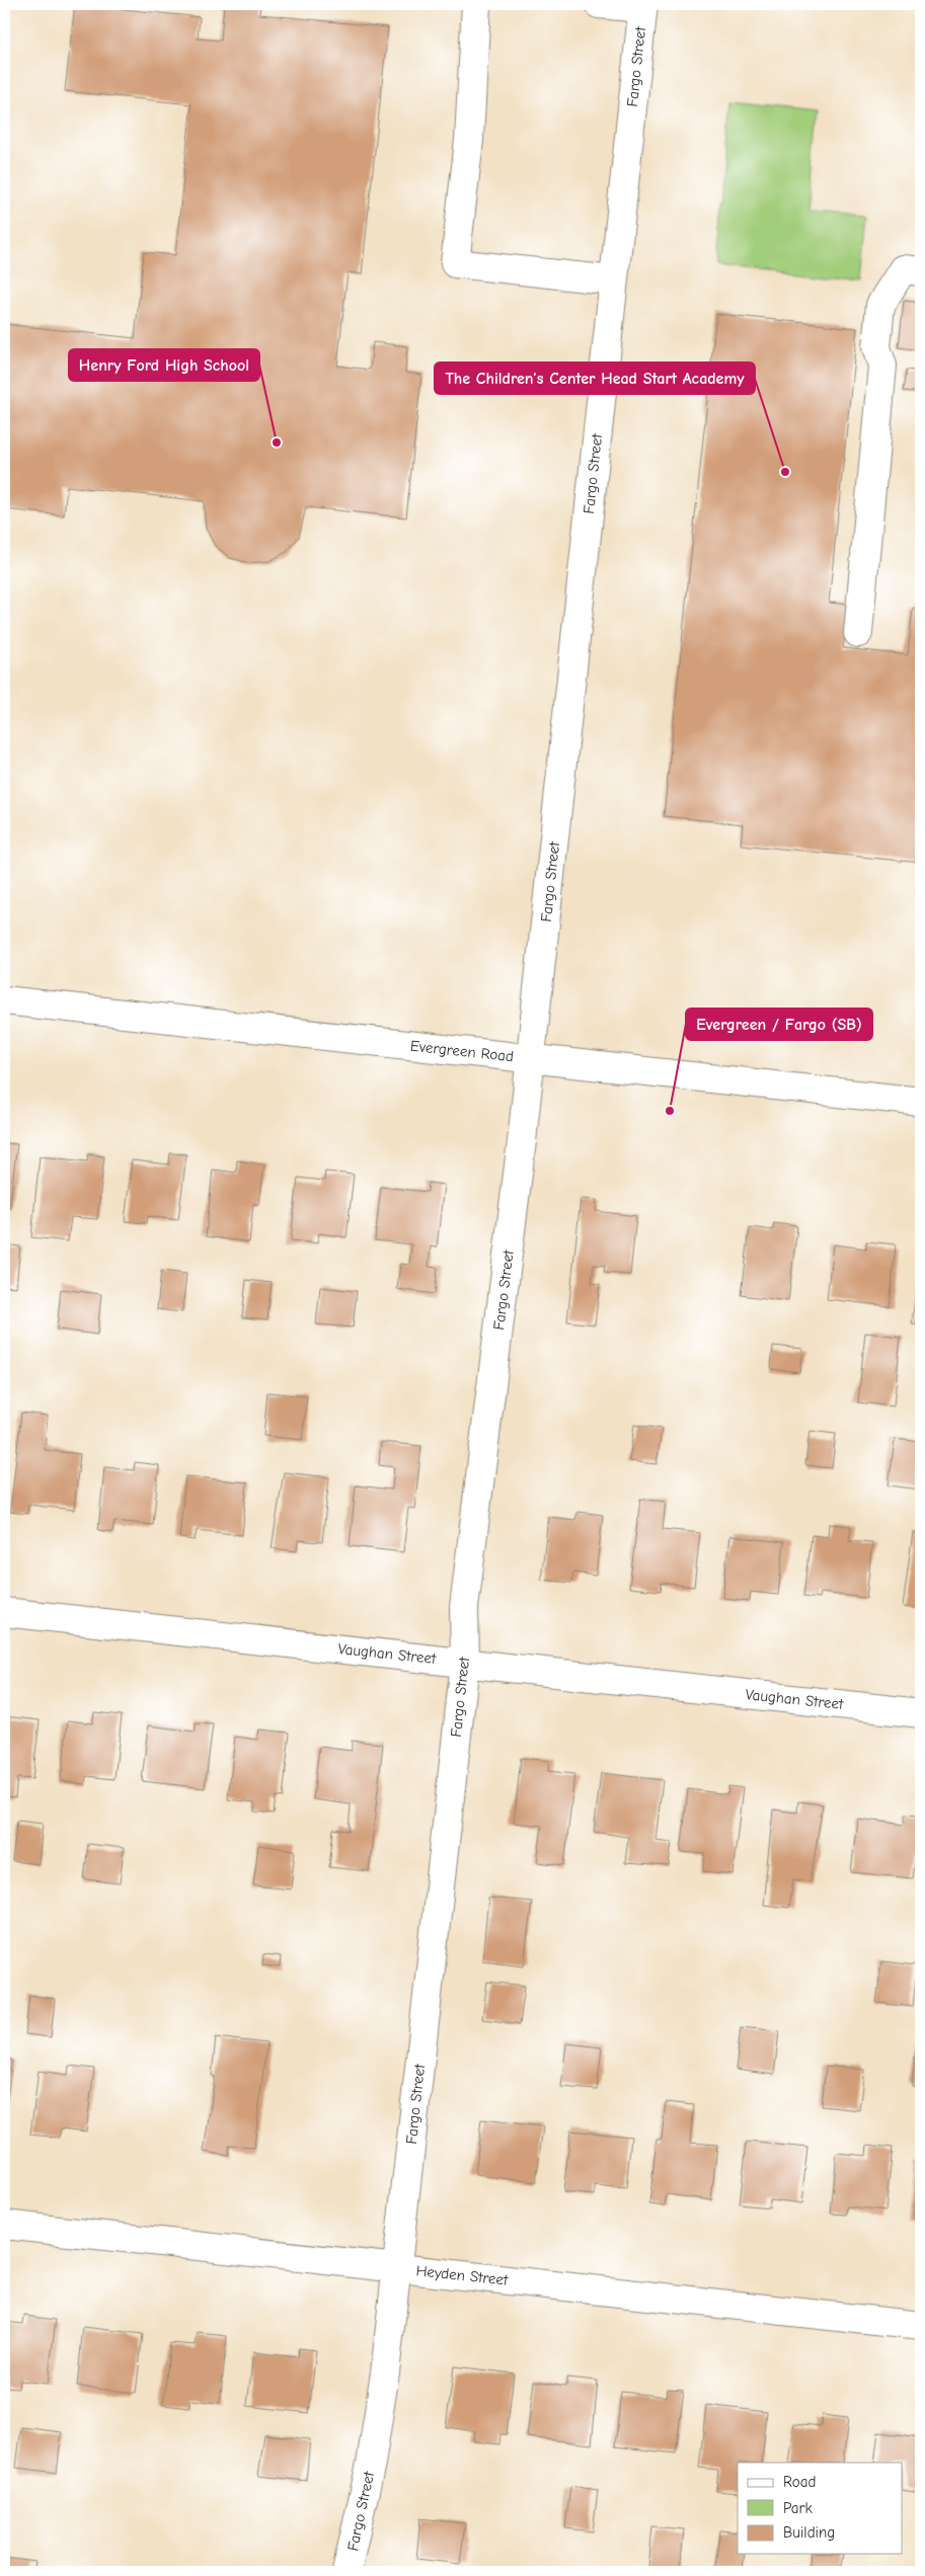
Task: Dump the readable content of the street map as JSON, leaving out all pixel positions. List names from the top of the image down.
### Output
{
  "streets": {
    "street": [
      "Fargo Street",
      "Evergreen Road",
      "Vaughan Street",
      "Heyden Street"
    ]
  },
  "crossings": [
    ["Fargo Street", "Evergreen Road"],
    ["Fargo Street", "Vaughan Street"],
    ["Fargo Street", "Heyden Street"]
  ],
  "places": ["Henry Ford High School", "The Children’s Center Head Start Academy", "Evergreen / Fargo (SB)"],
  "legend": ["Road", "Park", "Building"]
}
